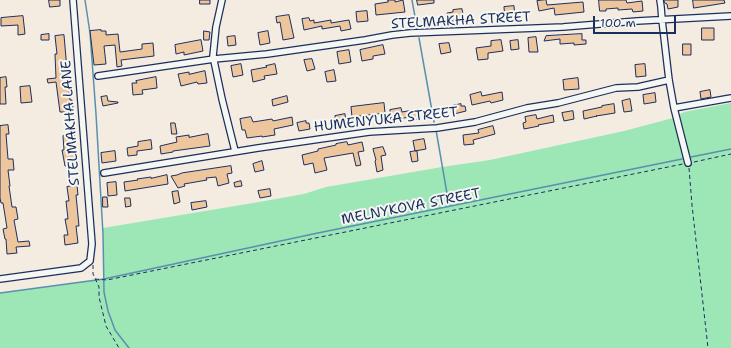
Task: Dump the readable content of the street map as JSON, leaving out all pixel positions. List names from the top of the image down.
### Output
{
  "streets": {
    "street": ["STELMAKHA STREET", "HUMENYUKA STREET", "STELMAKHA LANE"],
    "path": ["MELNYKOVA STREET"]
  },
  "scale_bar": "100 m"
}
